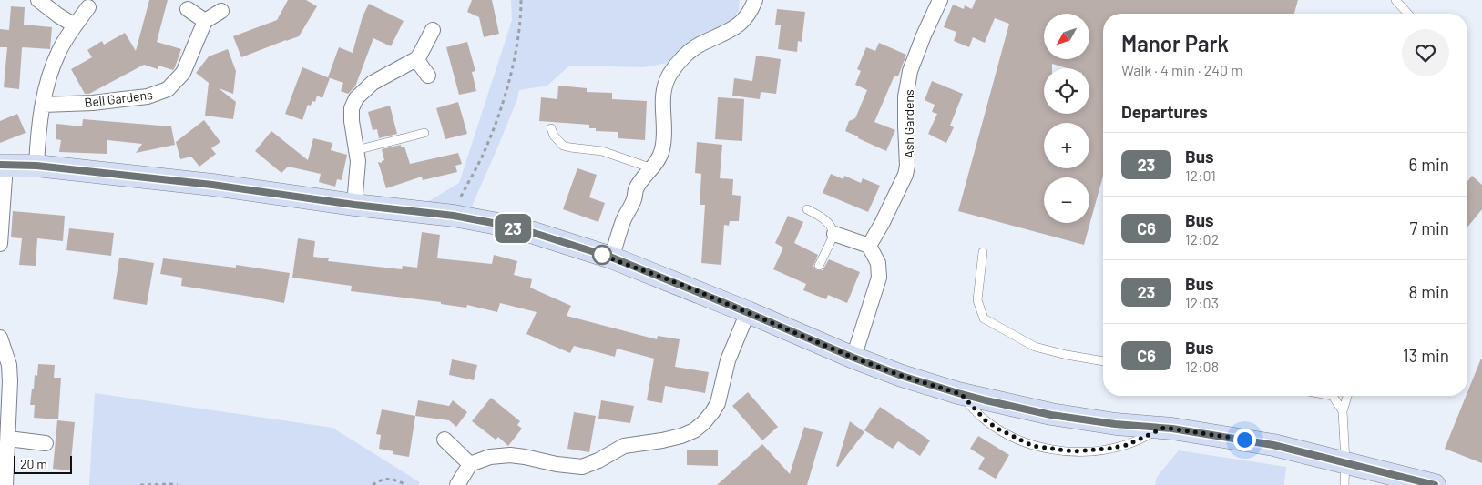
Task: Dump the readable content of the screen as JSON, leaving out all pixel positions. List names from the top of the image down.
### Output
{
  "streets": {
    "street": ["Bell Gardens", "Ash Gardens"]
  },
  "lines": ["bus line 23"],
  "scale_bar": "20 m",
  "north": "bottom left",
  "page": {
    "on_map": "23",
    "map_buttons": ["+", "−"],
    "heading": [
      ["Manor Park", "Walk · 4 min · 240 m"],
      "Departures"
    ],
    "list": [
      {
        "mark": "23",
        "name": "Bus",
        "note": "12:01",
        "value": "6 min"
      },
      {
        "mark": "C6",
        "name": "Bus",
        "note": "12:02",
        "value": "7 min"
      },
      {
        "mark": "23",
        "name": "Bus",
        "note": "12:03",
        "value": "8 min"
      },
      {
        "mark": "C6",
        "name": "Bus",
        "note": "12:08",
        "value": "13 min"
      }
    ],
    "scale": "20 m"
  }
}
